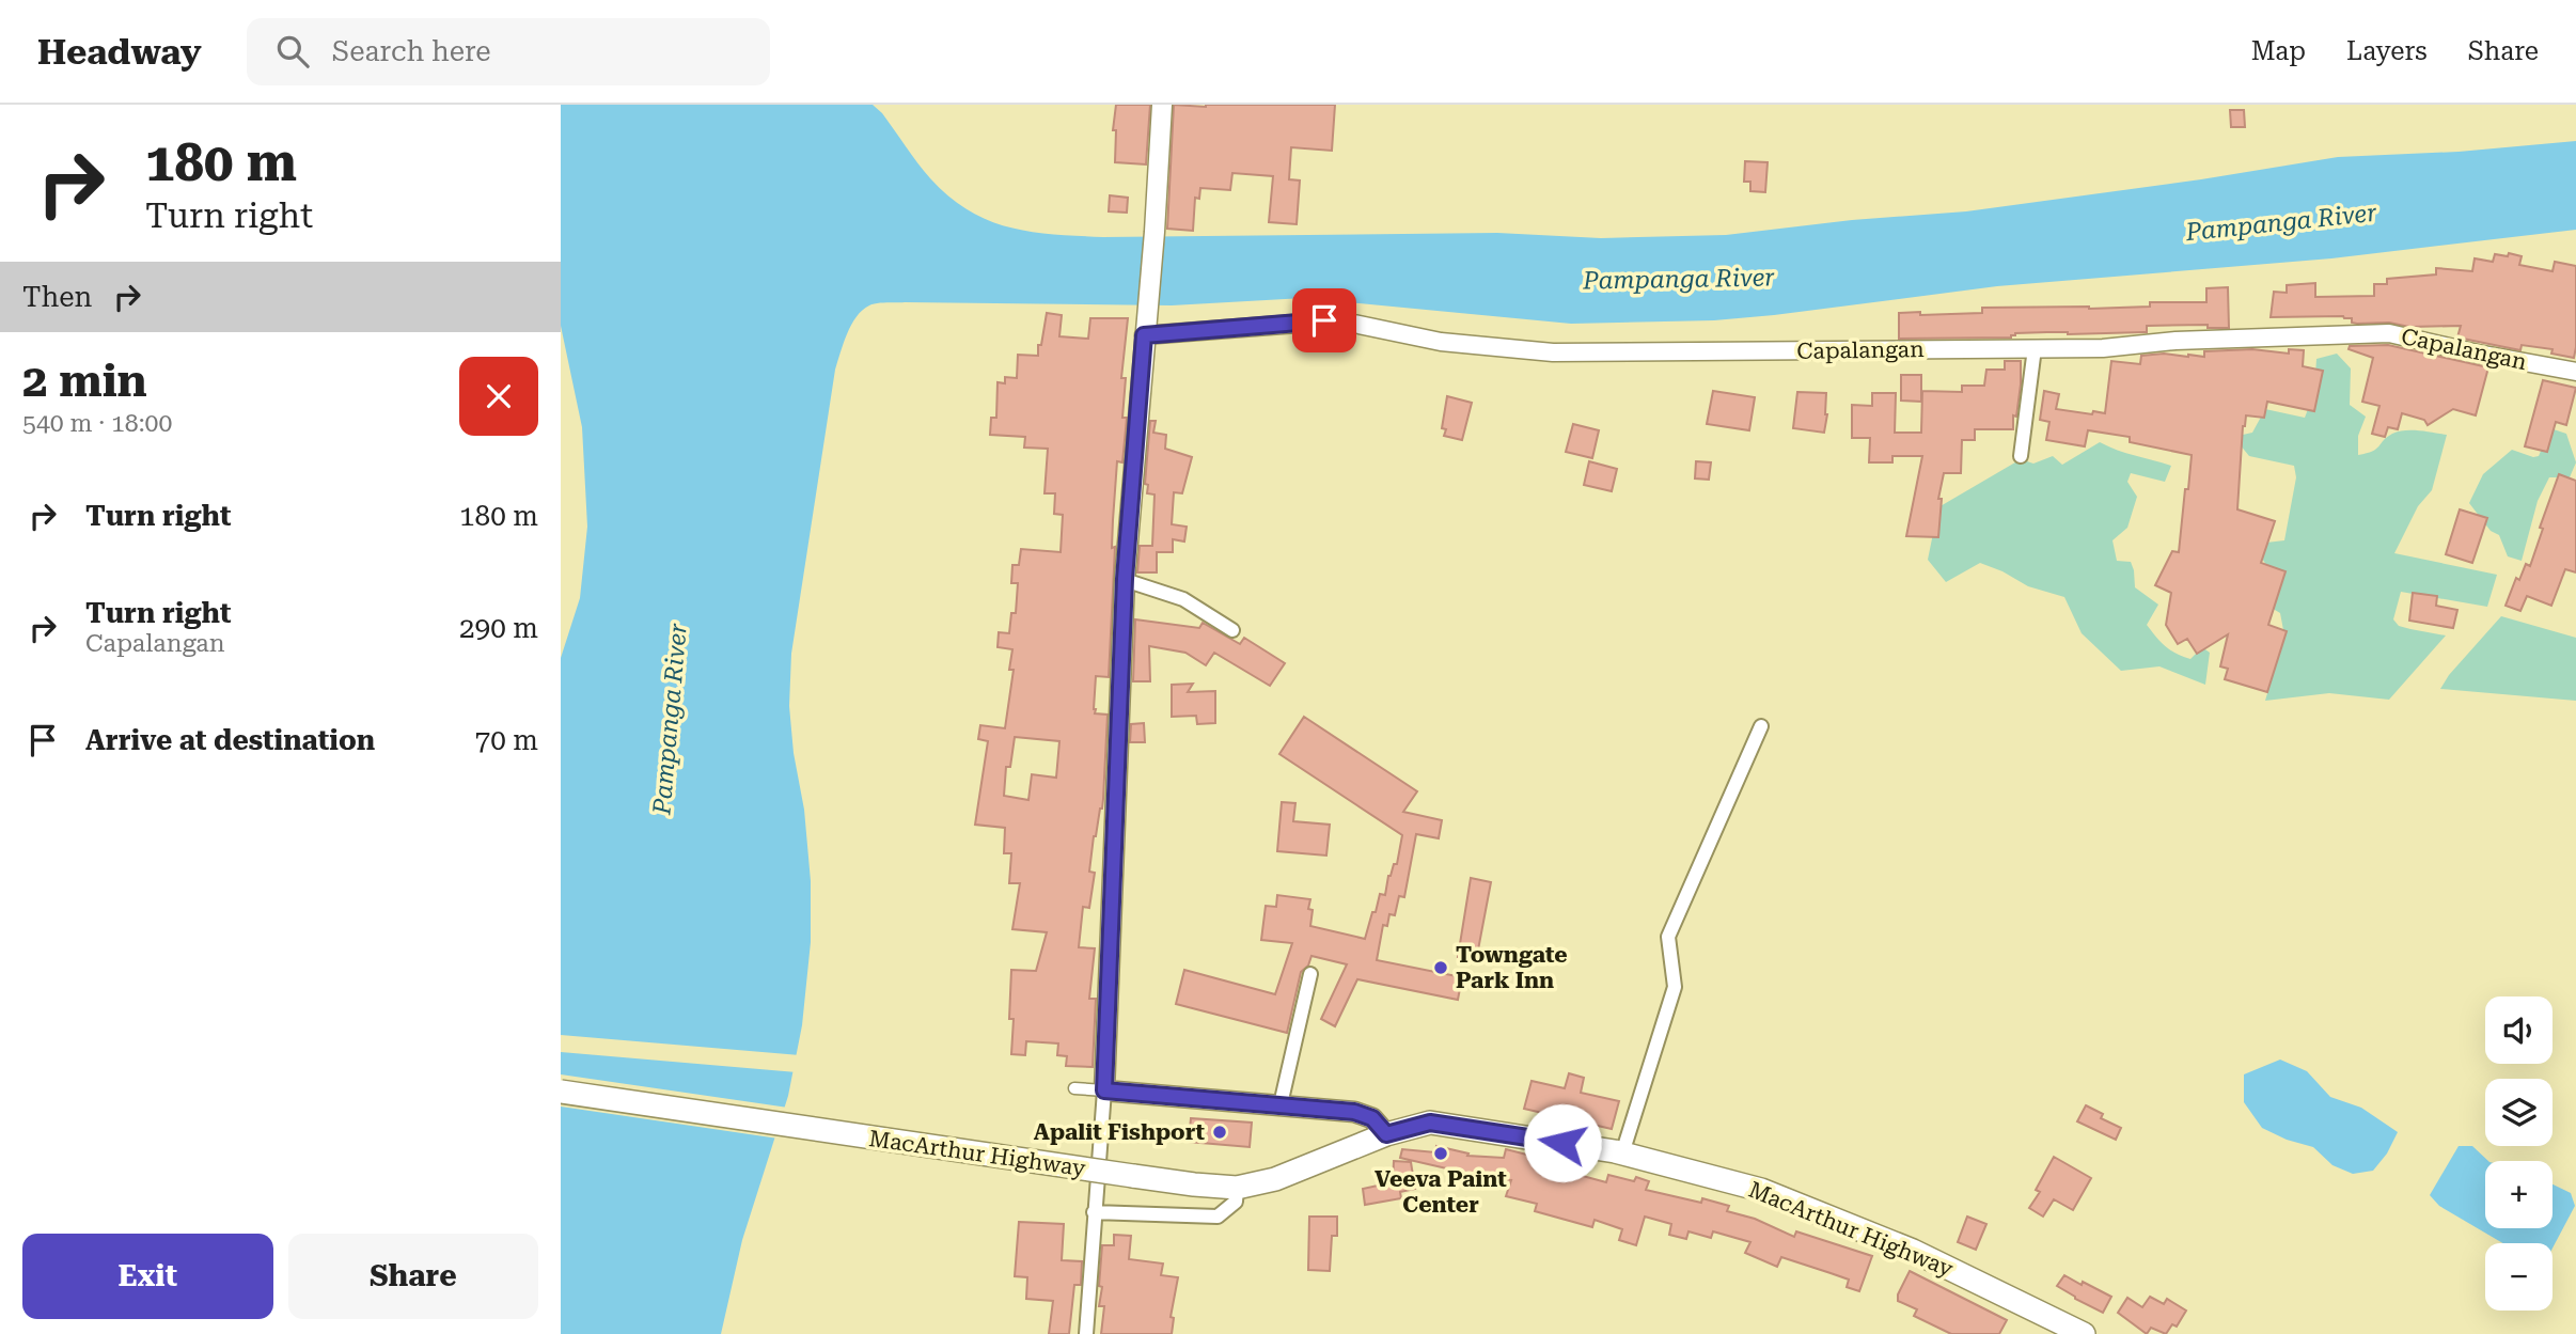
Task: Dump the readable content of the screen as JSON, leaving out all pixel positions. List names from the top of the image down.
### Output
{
  "streets": {
    "highway": ["MacArthur Highway"],
    "street": ["Capalangan"]
  },
  "water": ["Pampanga River"],
  "places": ["Towngate Park Inn", "Apalit Fishport", "Veeva Paint Center"],
  "page": {
    "header": "Headway",
    "search": "Search here",
    "nav": ["Map", "Layers", "Share"],
    "turn": ["180 m", "Turn right"],
    "then": "Then",
    "heading": ["2 min", "540 m · 18:00"],
    "list": [
      {
        "name": "Turn right",
        "value": "180 m"
      },
      {
        "name": "Turn right",
        "note": "Capalangan",
        "value": "290 m"
      },
      {
        "name": "Arrive at destination",
        "value": "70 m"
      }
    ],
    "map_buttons": ["+", "−"],
    "buttons": ["Exit", "Share"]
  }
}
